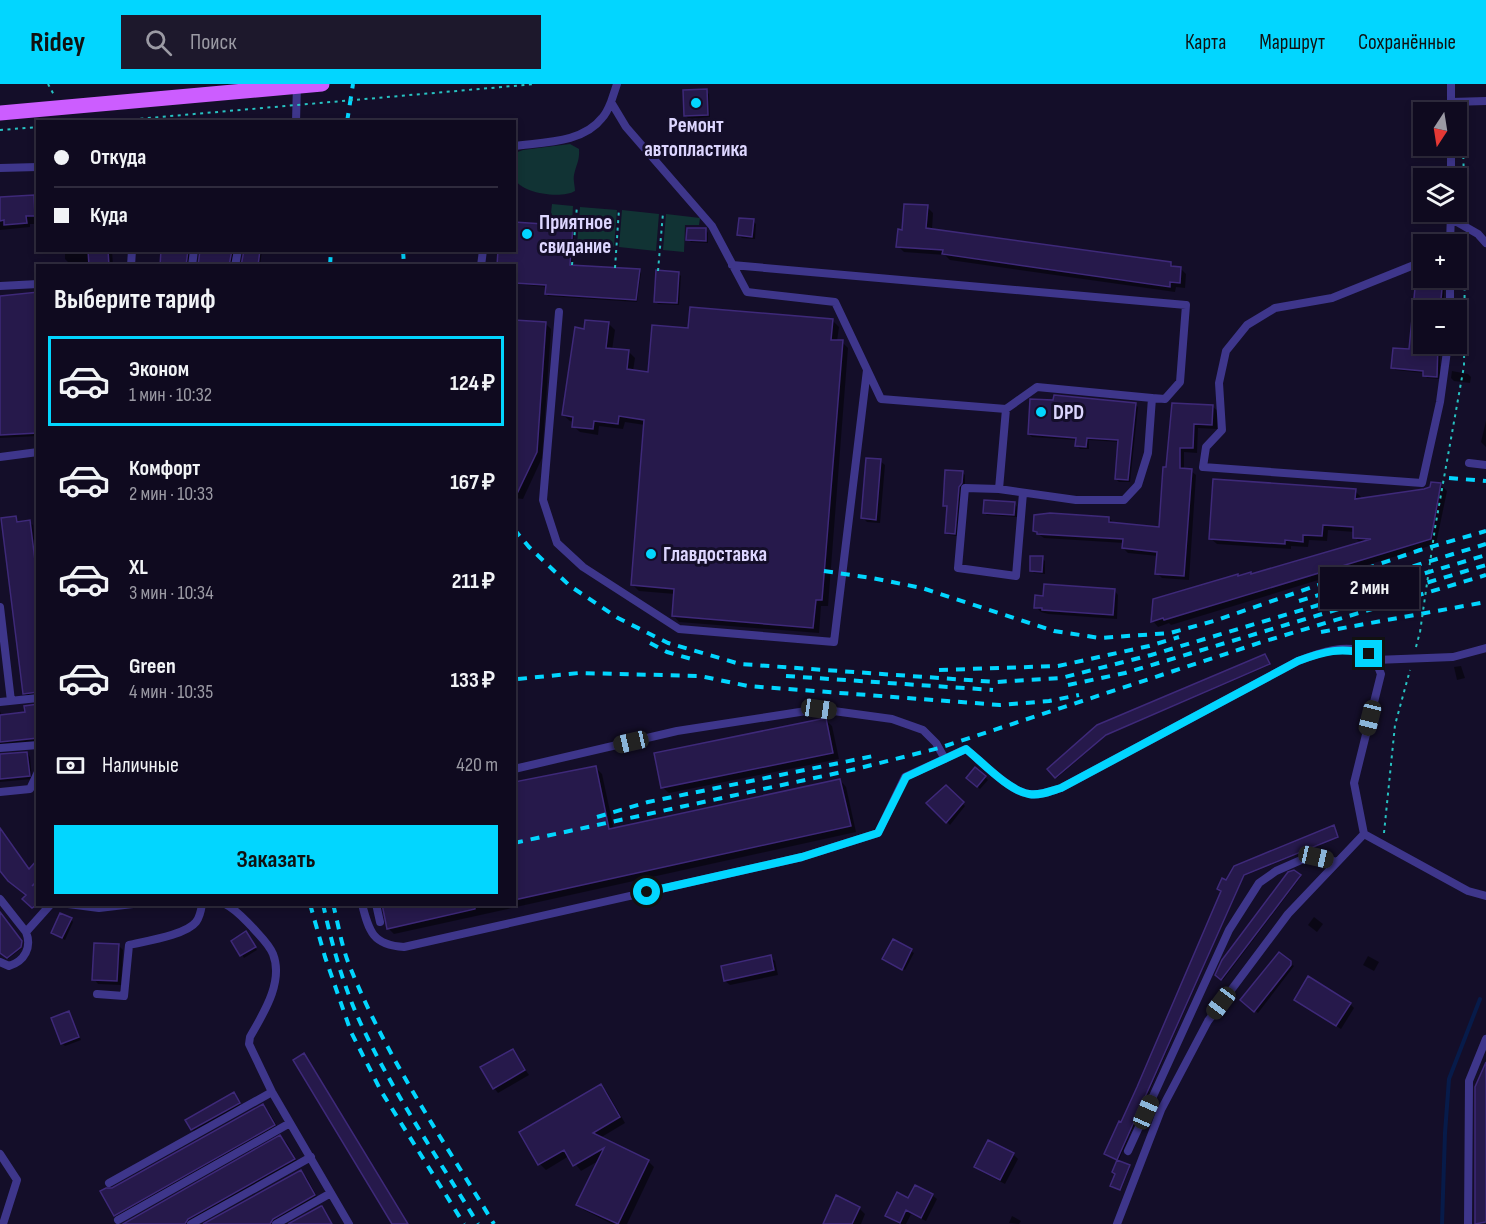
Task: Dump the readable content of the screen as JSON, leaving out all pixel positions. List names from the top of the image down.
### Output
{
  "places": [
    "Ремонт автопластика",
    "Приятное свидание",
    "DPD",
    "Главдоставка"
  ],
  "north": "bottom",
  "page": {
    "header": "Ridey",
    "search": "Поиск",
    "nav": ["Карта", "Маршрут", "Сохранённые"],
    "map_buttons": ["+", "−"],
    "banner": ["Откуда", "Куда"],
    "heading": "Выберите тариф",
    "list": [
      {
        "name": "Эконом",
        "note": "1 мин · 10:32",
        "value": "124 ₽"
      },
      {
        "name": "Комфорт",
        "note": "2 мин · 10:33",
        "value": "167 ₽"
      },
      {
        "name": "XL",
        "note": "3 мин · 10:34",
        "value": "211 ₽"
      },
      {
        "name": "Green",
        "note": "4 мин · 10:35",
        "value": "133 ₽"
      }
    ],
    "bubble": "2 мин",
    "pay": ["Наличные", "420 m"],
    "buttons": "Заказать"
  }
}
